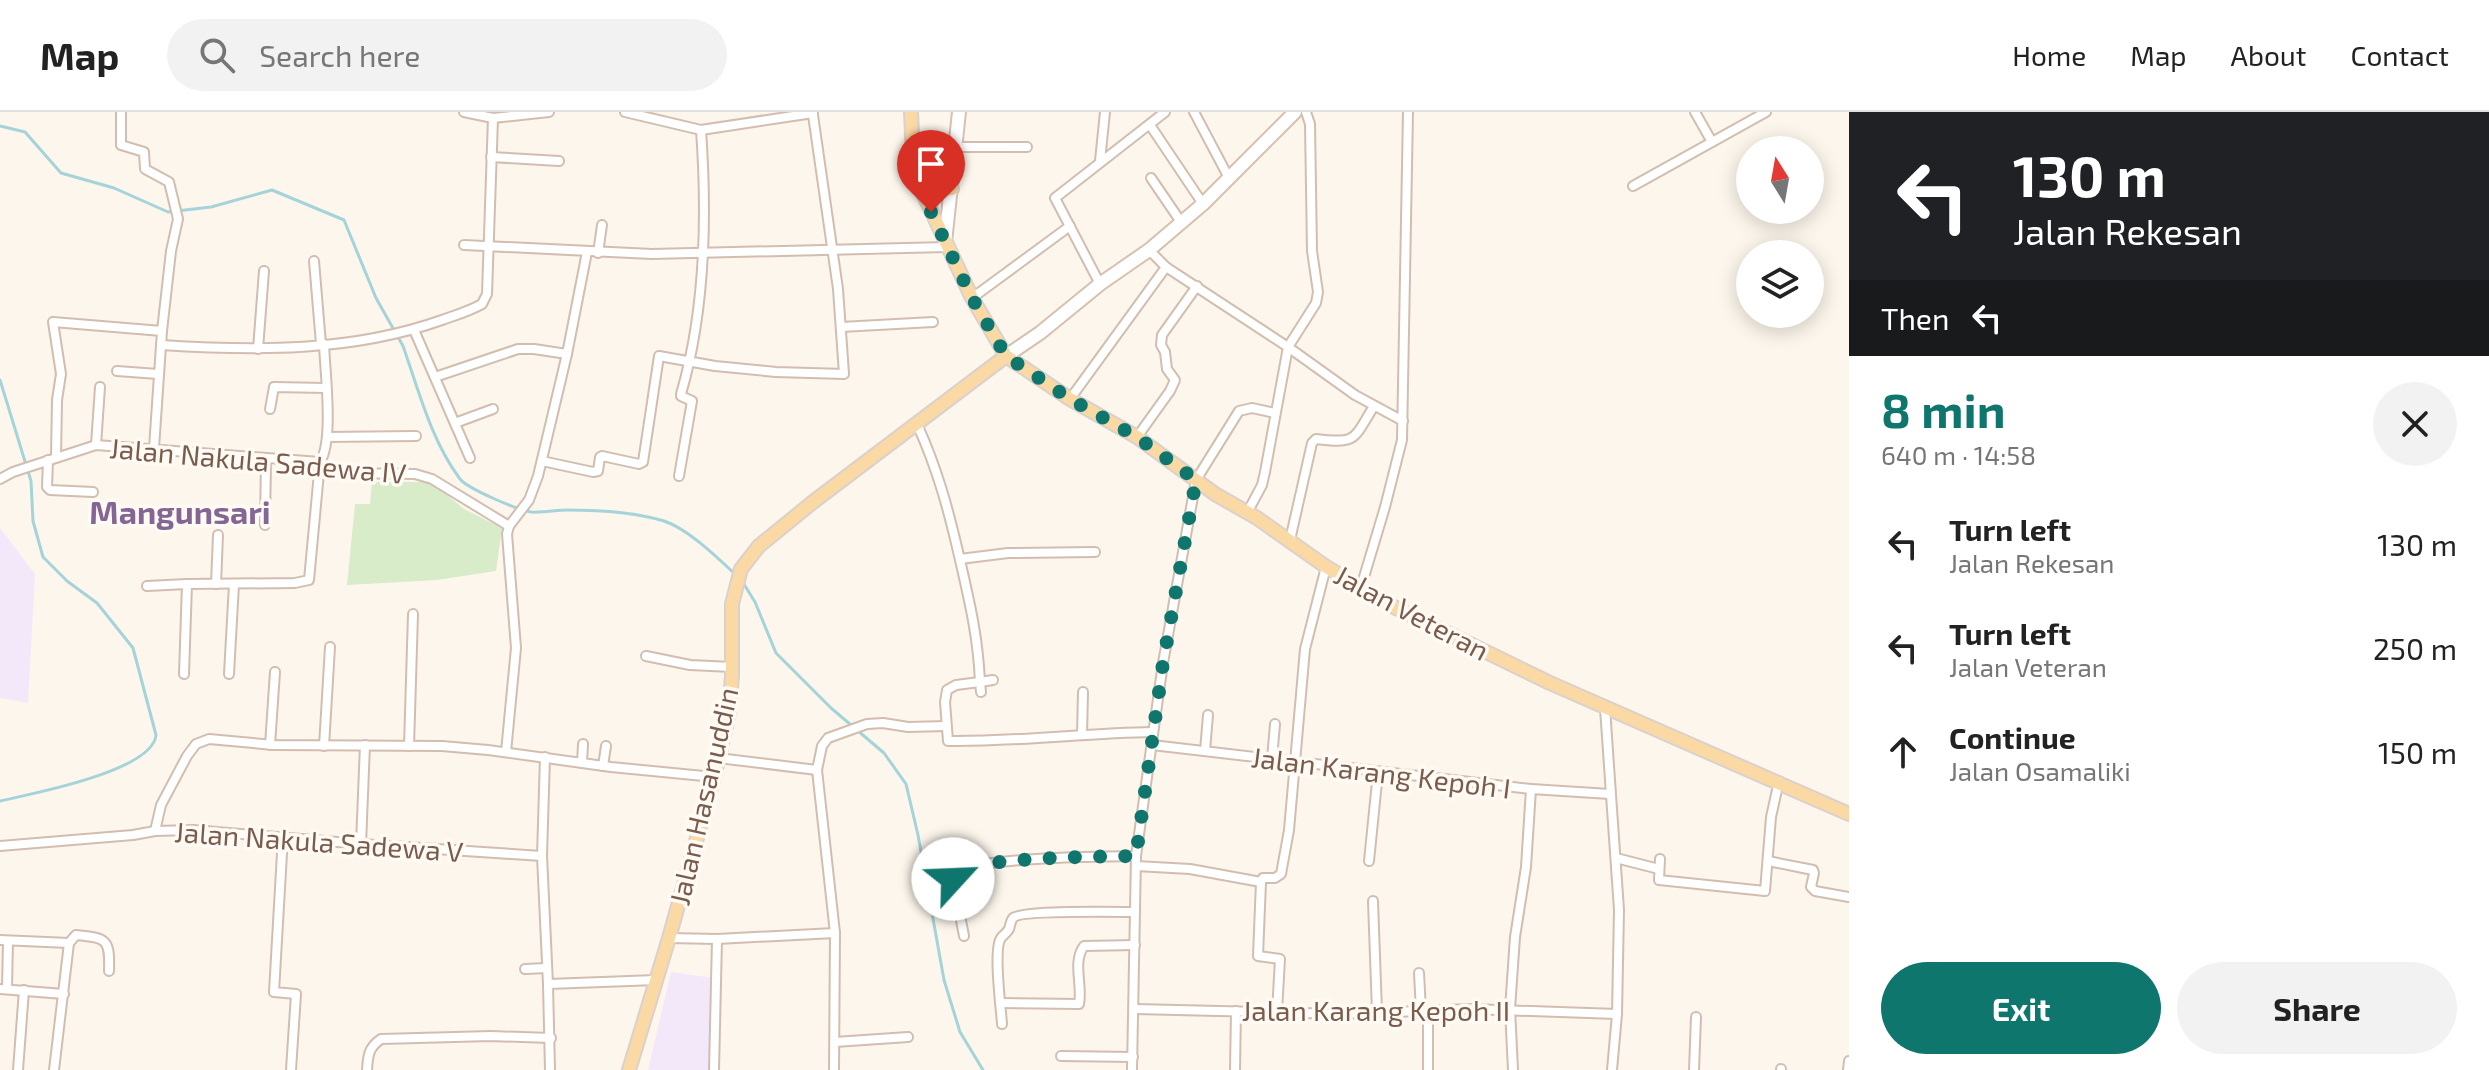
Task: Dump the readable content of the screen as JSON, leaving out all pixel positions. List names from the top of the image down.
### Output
{
  "streets": {
    "main road": ["Jalan Veteran", "Jalan Hasanuddin"],
    "street": [
      "Jalan Nakula Sadewa IV",
      "Jalan Karang Kepoh I",
      "Jalan Nakula Sadewa V",
      "Jalan Karang Kepoh II"
    ]
  },
  "crossings": [
    ["Jalan Veteran", "Jalan Hasanuddin"]
  ],
  "districts": ["Mangunsari"],
  "north": "top",
  "page": {
    "header": "Map",
    "search": "Search here",
    "nav": [
      "Home",
      "Map",
      "About",
      "Contact"
    ],
    "turn": ["130 m", "Jalan Rekesan"],
    "then": "Then",
    "heading": ["8 min", "640 m · 14:58"],
    "list": [
      {
        "name": "Turn left",
        "note": "Jalan Rekesan",
        "value": "130 m"
      },
      {
        "name": "Turn left",
        "note": "Jalan Veteran",
        "value": "250 m"
      },
      {
        "name": "Continue",
        "note": "Jalan Osamaliki",
        "value": "150 m"
      }
    ],
    "buttons": ["Exit", "Share"]
  }
}
